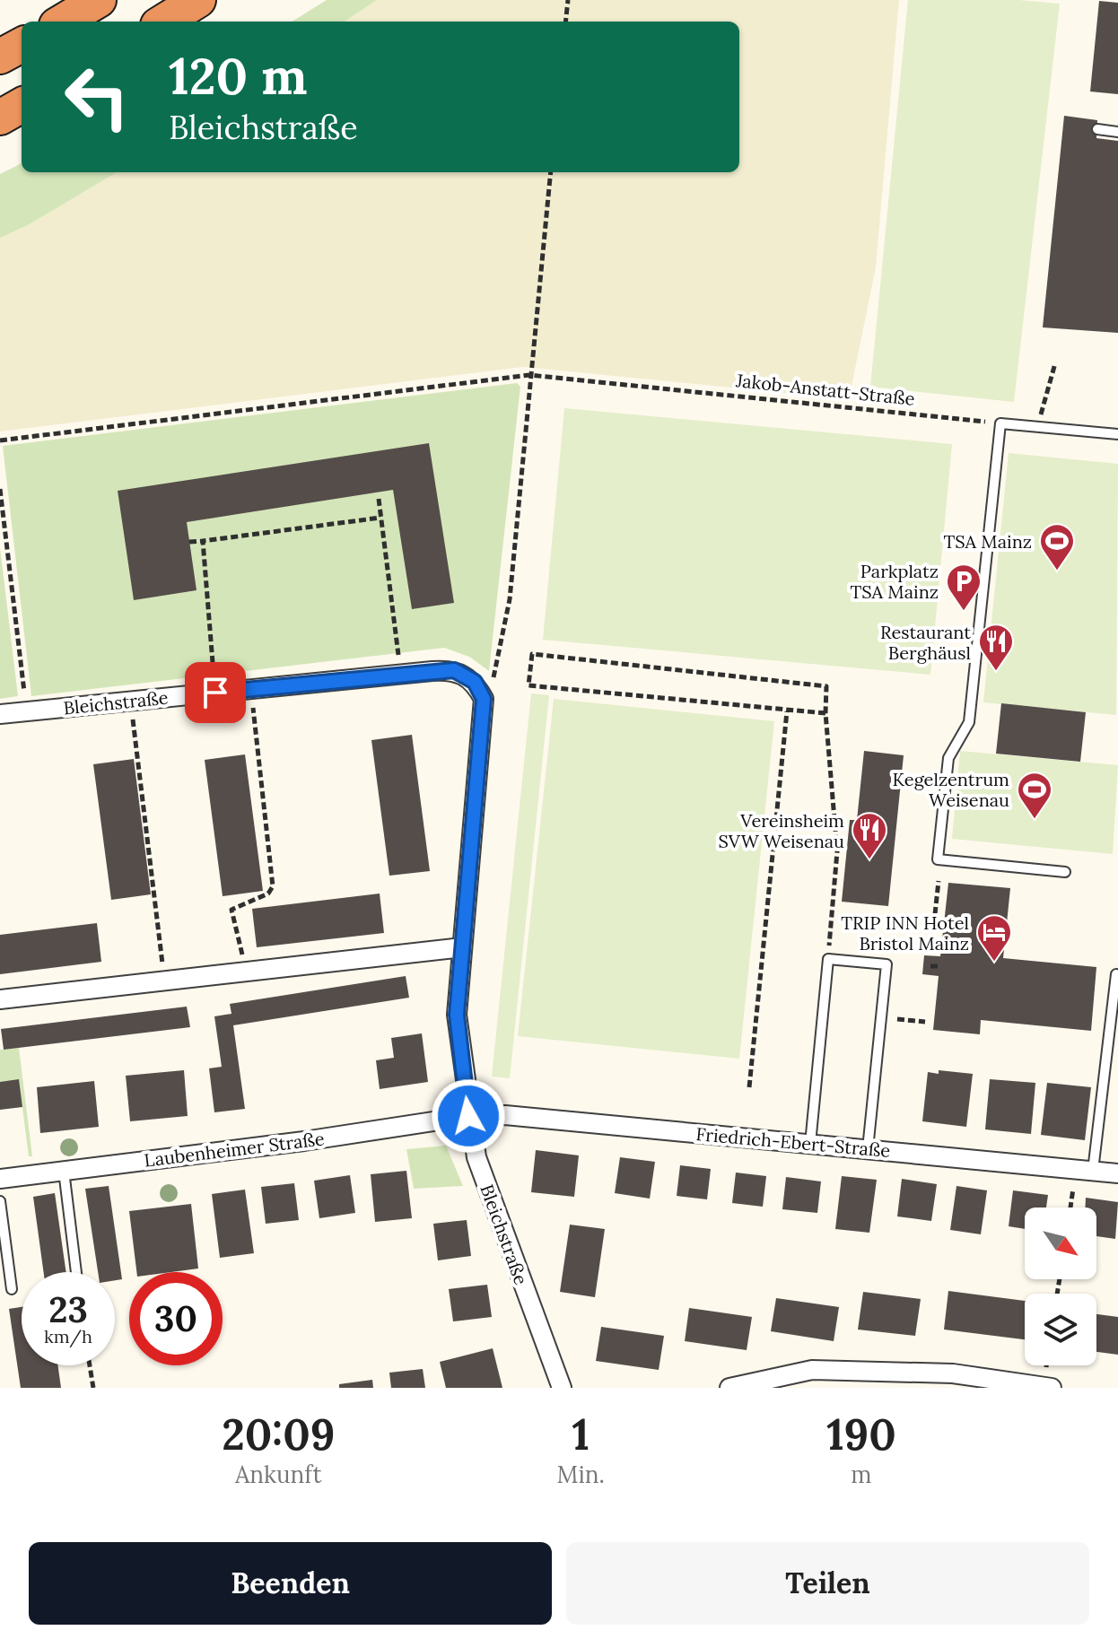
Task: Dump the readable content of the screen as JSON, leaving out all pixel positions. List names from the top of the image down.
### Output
{
  "streets": {
    "street": ["Bleichstraße", "Friedrich-Ebert-Straße", "Laubenheimer Straße"],
    "path": ["Jakob-Anstatt-Straße"]
  },
  "crossings": [
    ["Bleichstraße", "Friedrich-Ebert-Straße"],
    ["Bleichstraße", "Laubenheimer Straße"],
    ["Friedrich-Ebert-Straße", "Laubenheimer Straße"]
  ],
  "places": {
    "sports": ["TSA Mainz", "Kegelzentrum Weisenau"],
    "parking": ["Parkplatz TSA Mainz"],
    "restaurant": ["Restaurant Berghäusl", "Vereinsheim SVW Weisenau"],
    "hotel": ["TRIP INN Hotel Bristol Mainz"]
  },
  "north": "bottom right",
  "page": {
    "turn": ["120 m", "Bleichstraße"],
    "speed": "23 km/h",
    "limit": "30",
    "eta": [
      "20:09",
      "Ankunft",
      "1",
      "Min.",
      "190",
      "m"
    ],
    "buttons": ["Beenden", "Teilen"]
  }
}
